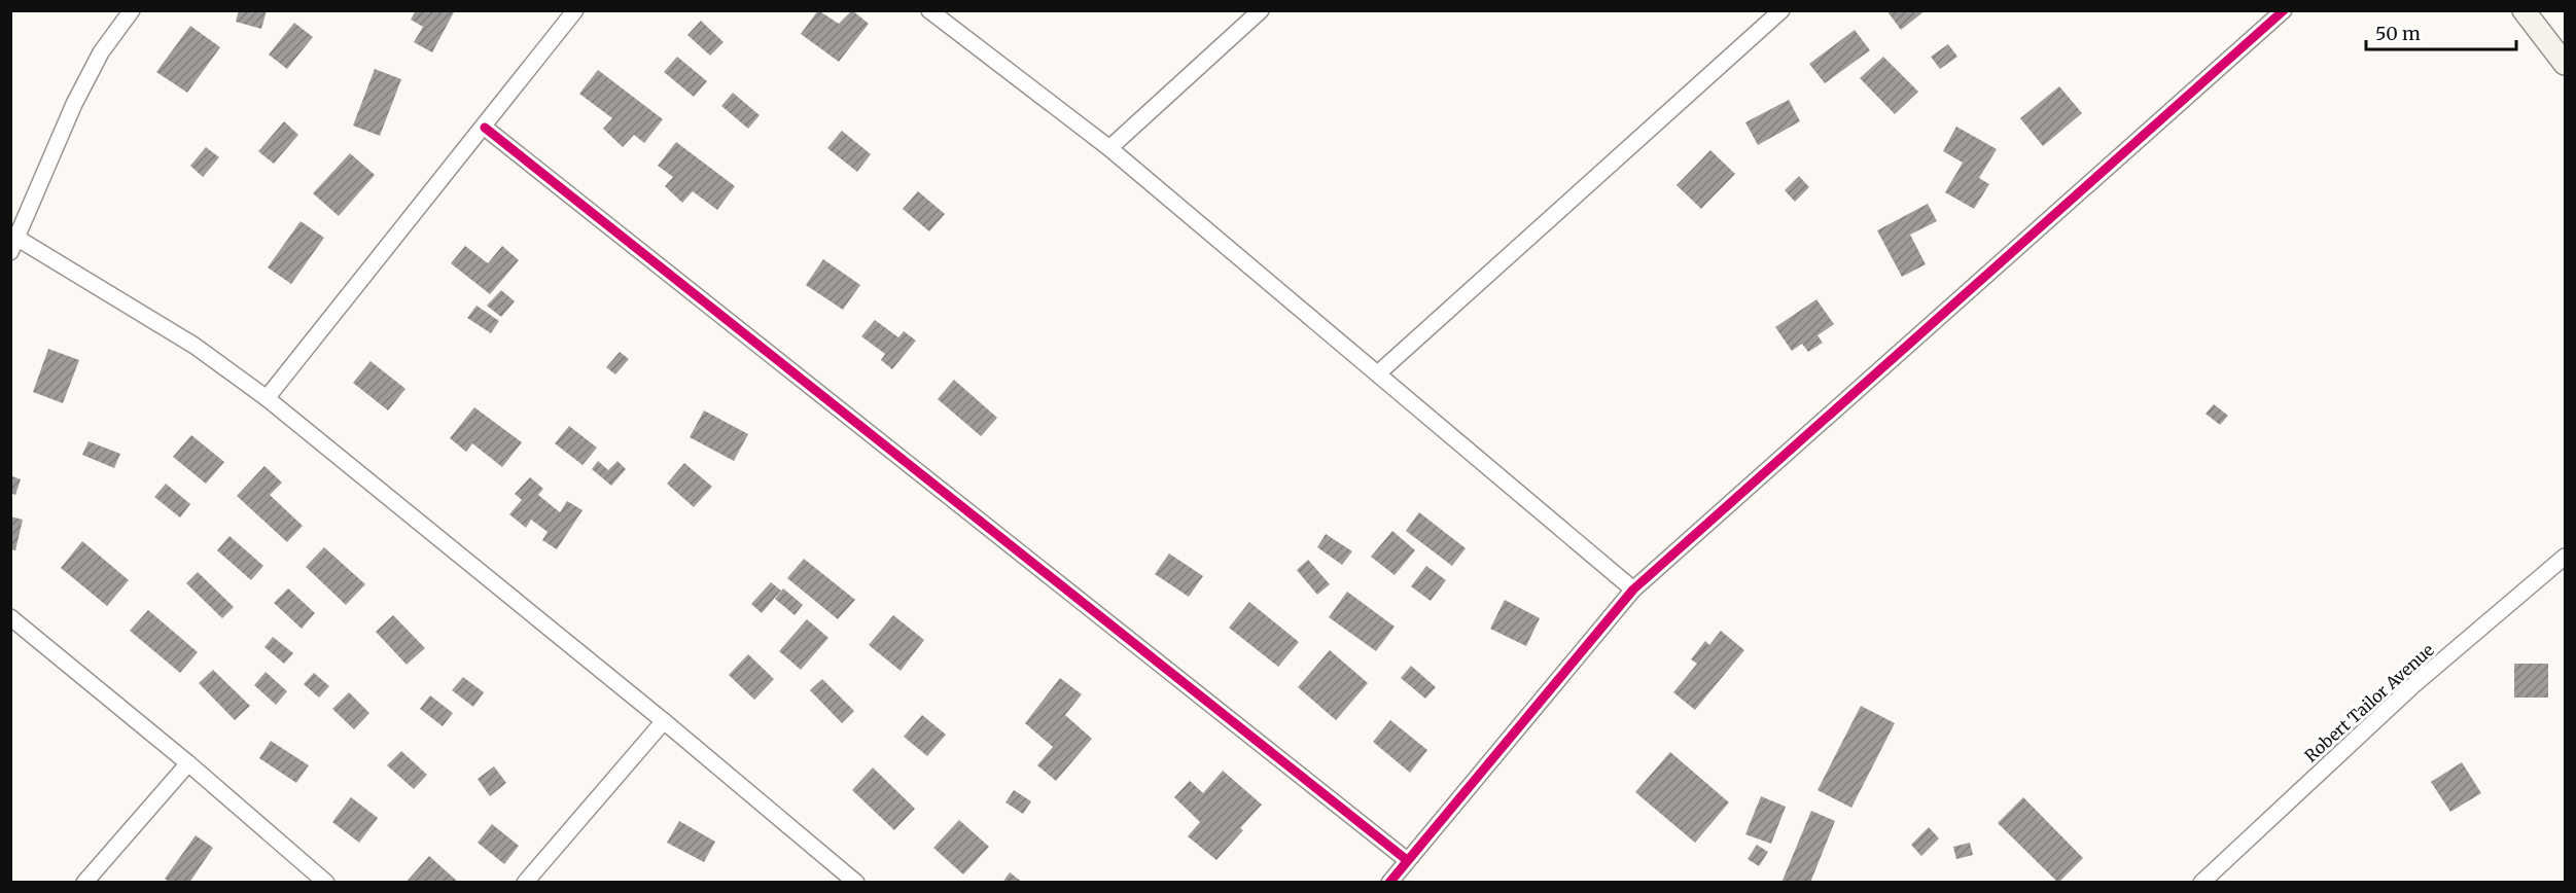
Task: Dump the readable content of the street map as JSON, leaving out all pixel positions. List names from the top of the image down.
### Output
{
  "streets": {
    "street": ["Robert Tailor Avenue"]
  },
  "scale_bar": "50 m"
}
